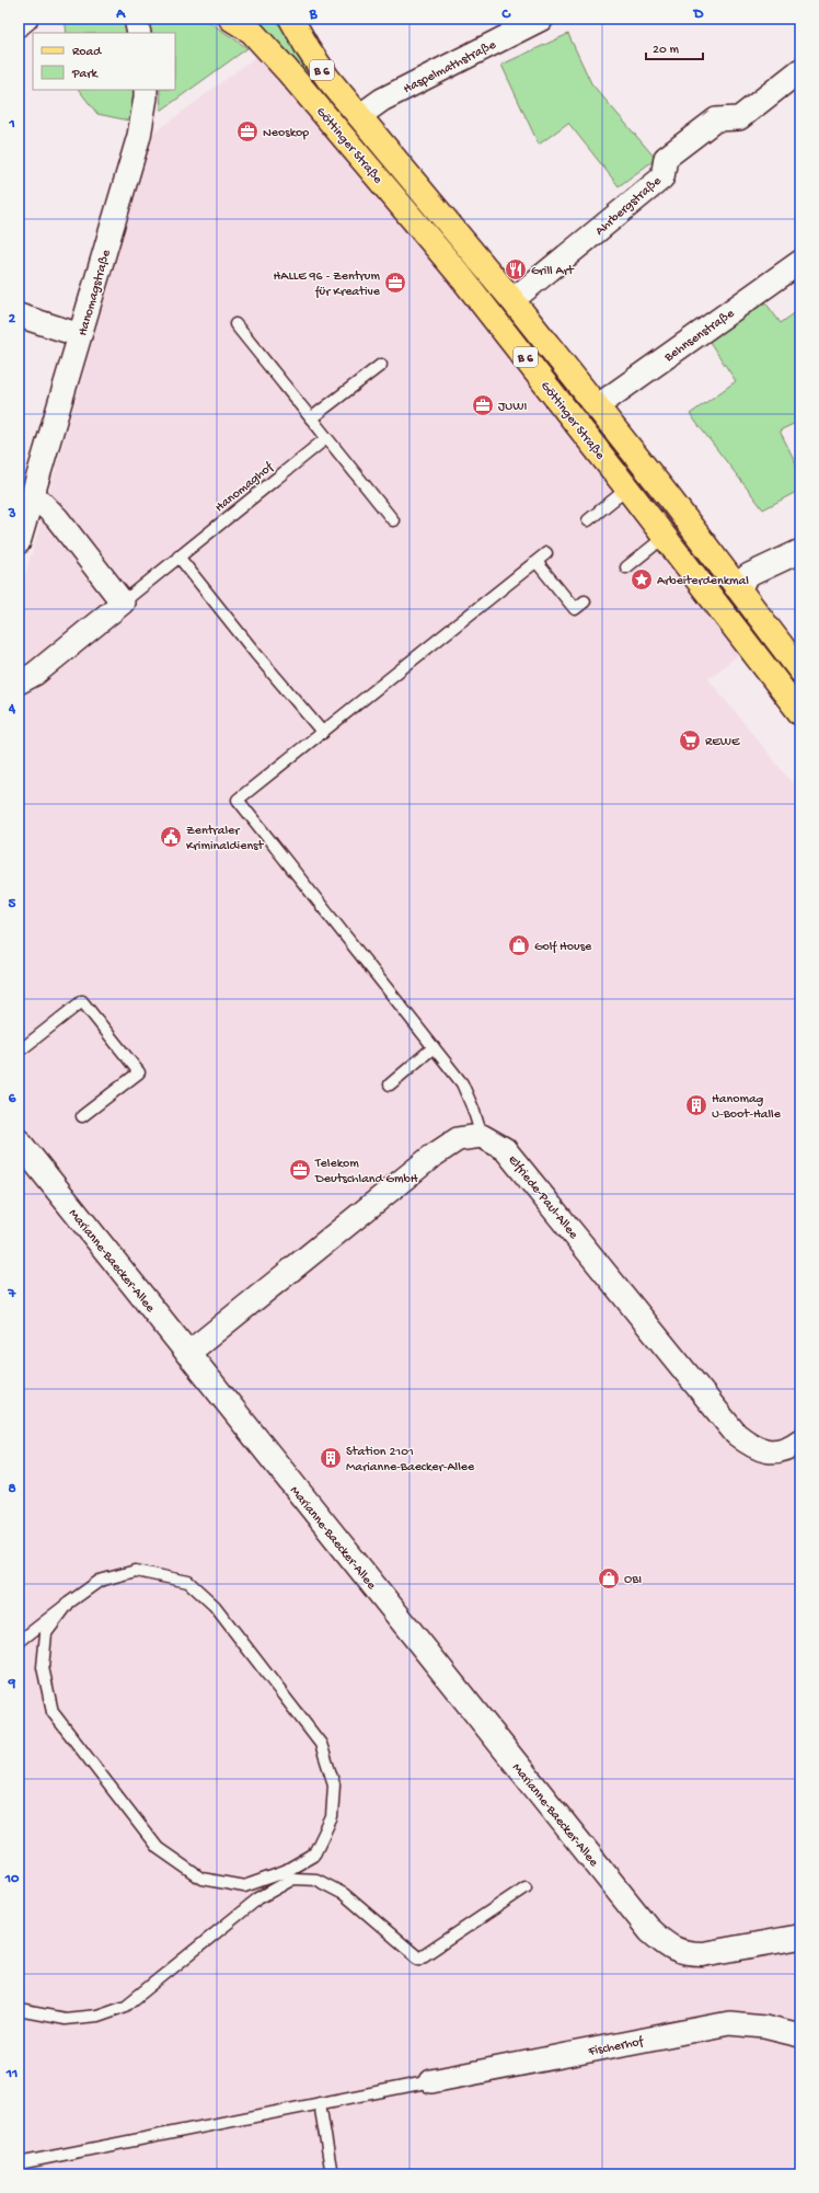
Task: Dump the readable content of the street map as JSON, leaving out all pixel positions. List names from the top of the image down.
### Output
{
  "streets": {
    "main road": ["B 6", "Göttinger Straße"],
    "street": [
      "Haspelmathstraße",
      "Ahrbergstraße",
      "Hanomagstraße",
      "Behnsenstraße",
      "Elfriede-Paul-Allee",
      "Marianne-Baecker-Allee",
      "Fischerhof"
    ],
    "lane": ["Hanomaghof"]
  },
  "crossings": [
    ["Haspelmathstraße", "Göttinger Straße"],
    ["Göttinger Straße", "Ahrbergstraße"],
    ["Göttinger Straße", "Behnsenstraße"]
  ],
  "places": {
    "office": [
      "Neoskop",
      "HALLE 96 - Zentrum für Kreative",
      "JUWI",
      "Telekom Deutschland GmbH"
    ],
    "restaurant": ["Grill Art"],
    "place": ["Arbeiterdenkmal"],
    "supermarket": ["REWE"],
    "public building": ["Zentraler Kriminaldienst"],
    "shop": ["Golf House", "OBI"],
    "building": ["Hanomag U-Boot-Halle", "Station 2101 Marianne-Baecker-Allee"]
  },
  "legend": ["Road", "Park"],
  "scale_bar": "20 m",
  "grid": {
    "columns": [
      "A",
      "B",
      "C",
      "D"
    ],
    "rows": [
      "1",
      "2",
      "3",
      "4",
      "5",
      "6",
      "7",
      "8",
      "9",
      "10",
      "11"
    ]
  }
}
